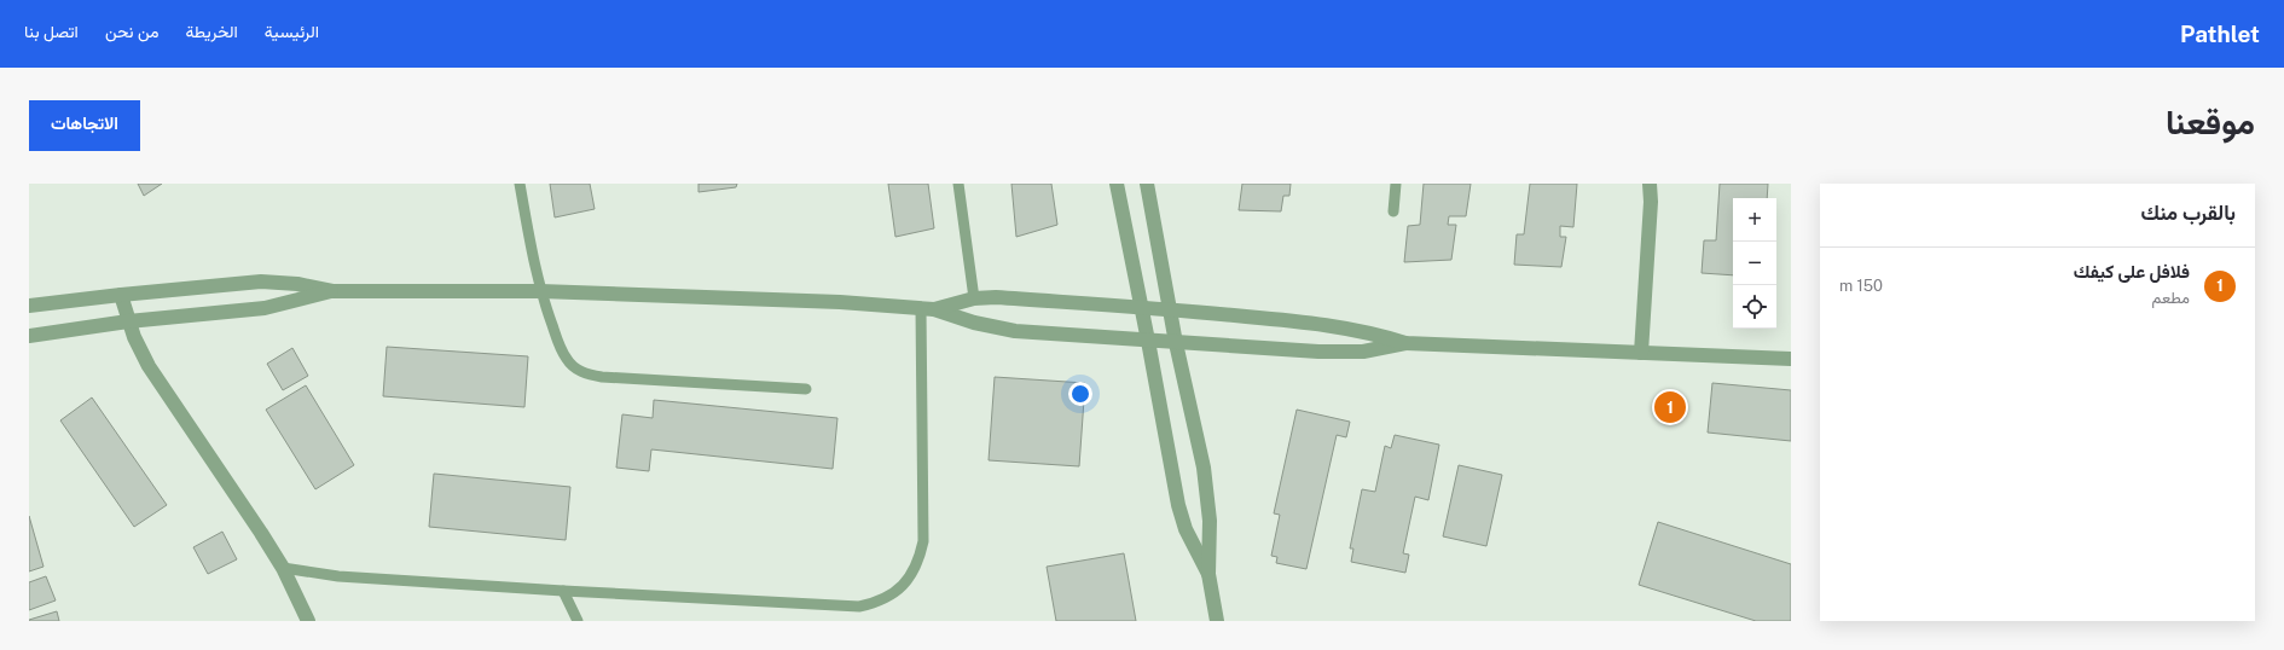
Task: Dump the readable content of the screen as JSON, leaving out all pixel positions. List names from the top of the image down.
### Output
{
  "page": {
    "header": "Pathlet",
    "nav": [
      "الرئيسية",
      "الخريطة",
      "من نحن",
      "اتصل بنا"
    ],
    "title": "موقعنا",
    "buttons": "الاتجاهات",
    "heading": "بالقرب منك",
    "map_buttons": ["+", "−"],
    "list": [
      {
        "mark": "1",
        "name": "فلافل على كيفك",
        "note": "مطعم",
        "value": "150 m"
      }
    ],
    "pins": "1"
  }
}
